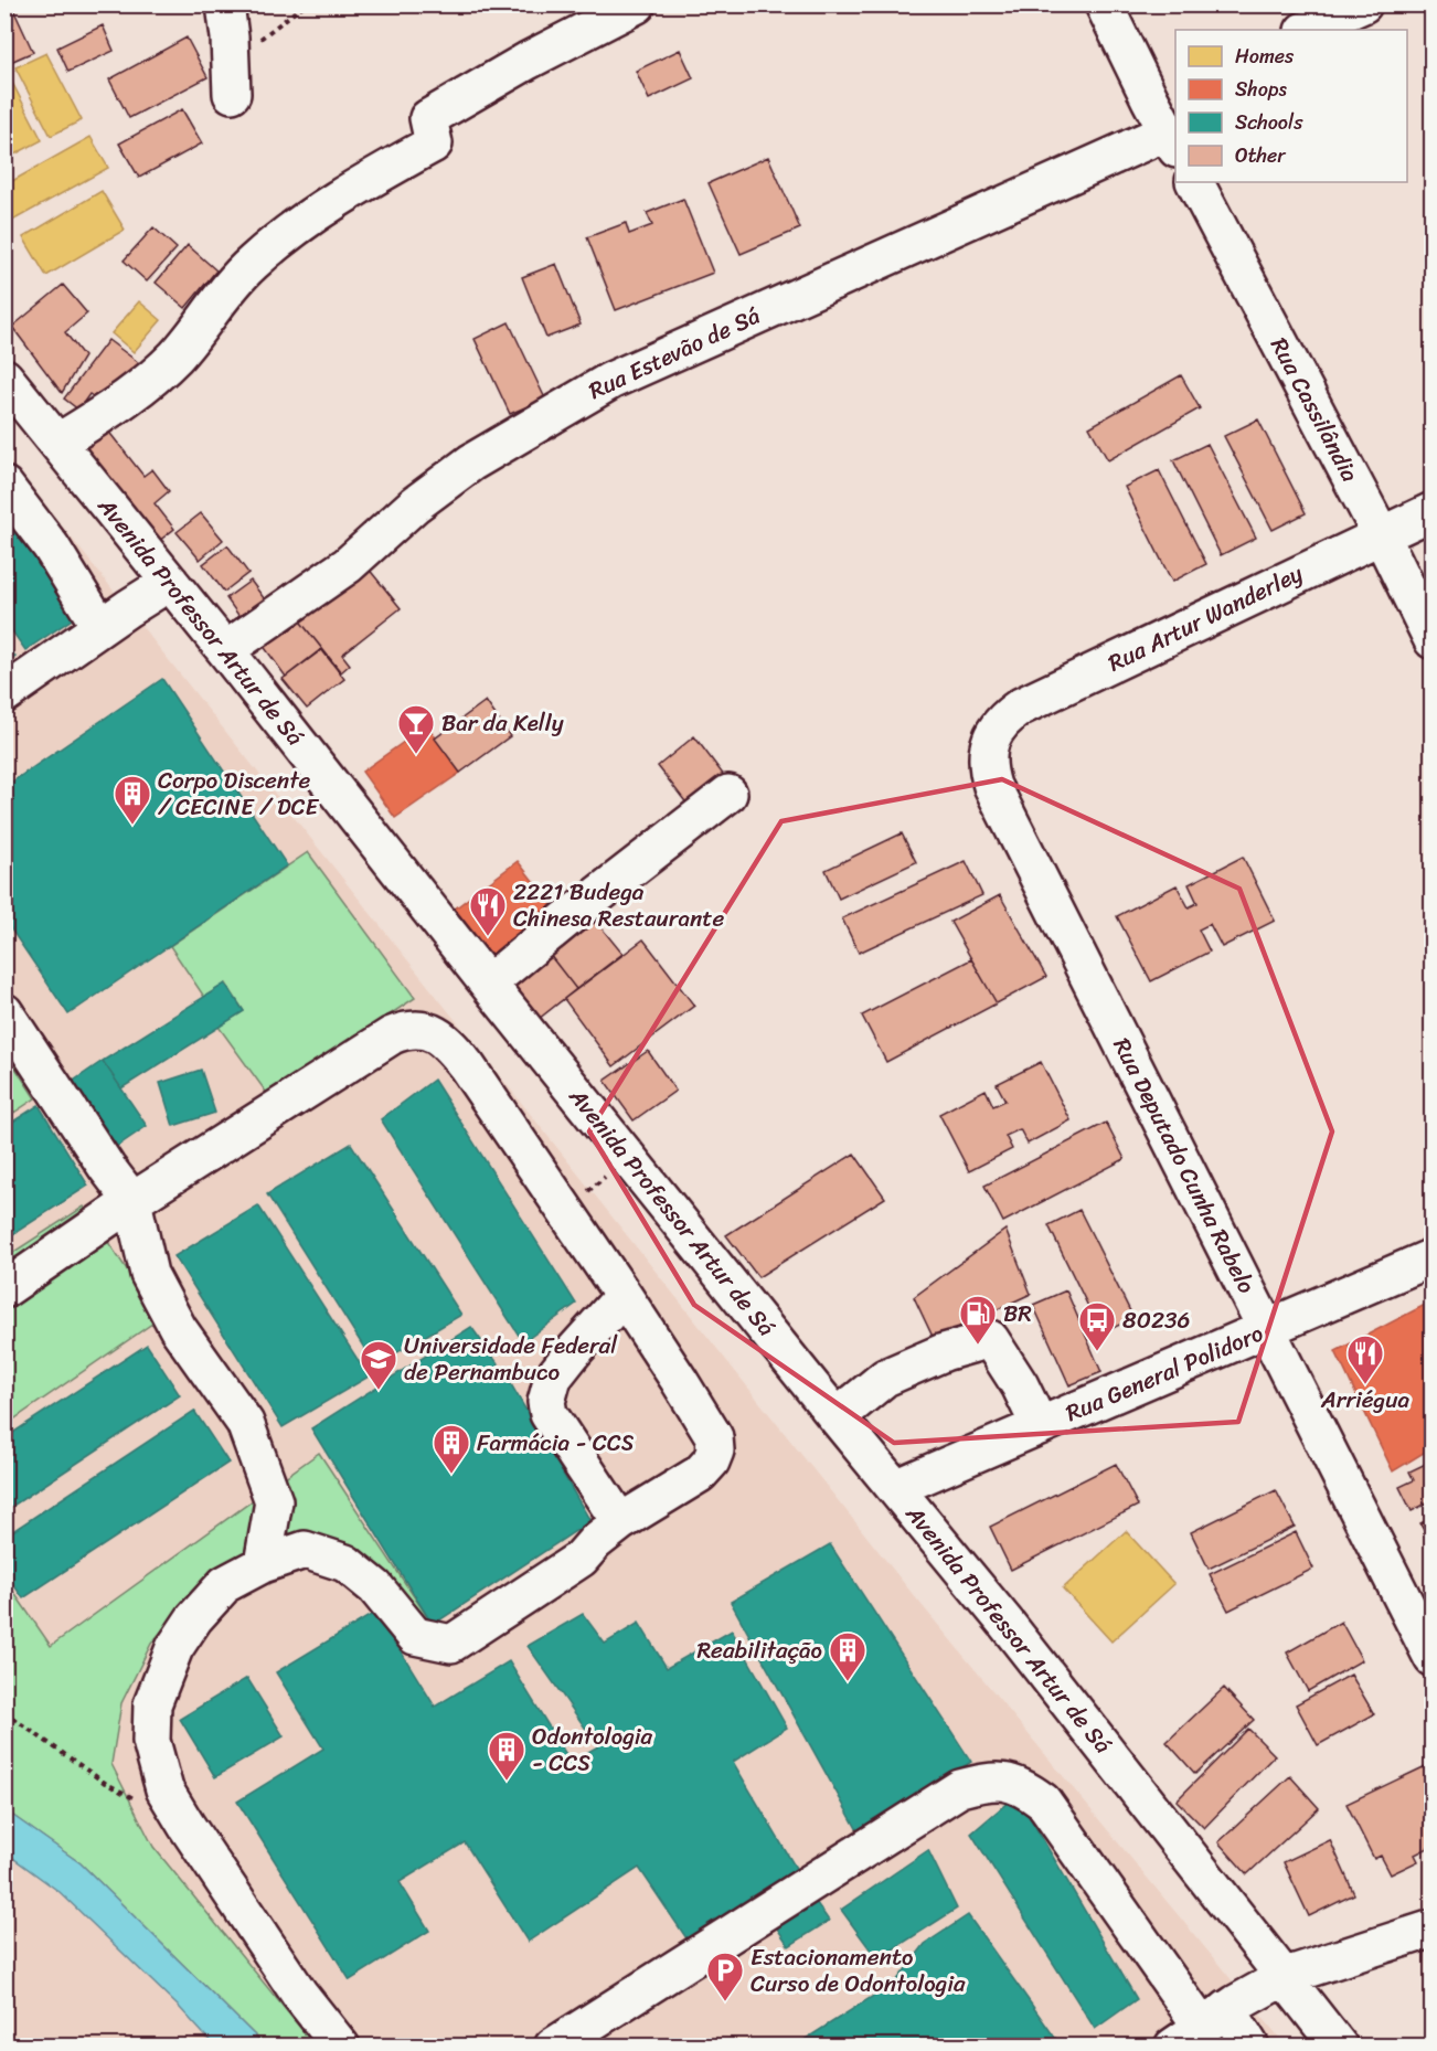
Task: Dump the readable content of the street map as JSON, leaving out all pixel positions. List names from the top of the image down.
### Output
{
  "streets": {
    "street": [
      "Rua Estevão de Sá",
      "Rua Cassilândia",
      "Rua Artur Wanderley",
      "Avenida Professor Artur de Sá",
      "Rua Deputado Cunha Rabelo",
      "Rua General Polidoro"
    ]
  },
  "crossings": [
    ["Rua Estevão de Sá", "Avenida Professor Artur de Sá"],
    ["Rua Cassilândia", "Rua Artur Wanderley"],
    ["Rua Artur Wanderley", "Rua Deputado Cunha Rabelo"],
    ["Avenida Professor Artur de Sá", "Rua General Polidoro"],
    ["Rua Deputado Cunha Rabelo", "Rua General Polidoro"]
  ],
  "places": {
    "bar": ["Bar da Kelly"],
    "building": [
      "Corpo Discente / CECINE / DCE",
      "Farmácia - CCS",
      "Reabilitação",
      "Odontologia - CCS"
    ],
    "restaurant": ["2221 Budega Chinesa Restaurante", "Arriégua"],
    "fuel station": ["BR"],
    "bus stop": ["80236"],
    "school or university": ["Universidade Federal de Pernambuco"],
    "parking": ["Estacionamento Curso de Odontologia"]
  },
  "legend": [
    "Homes",
    "Shops",
    "Schools",
    "Other"
  ]
}
